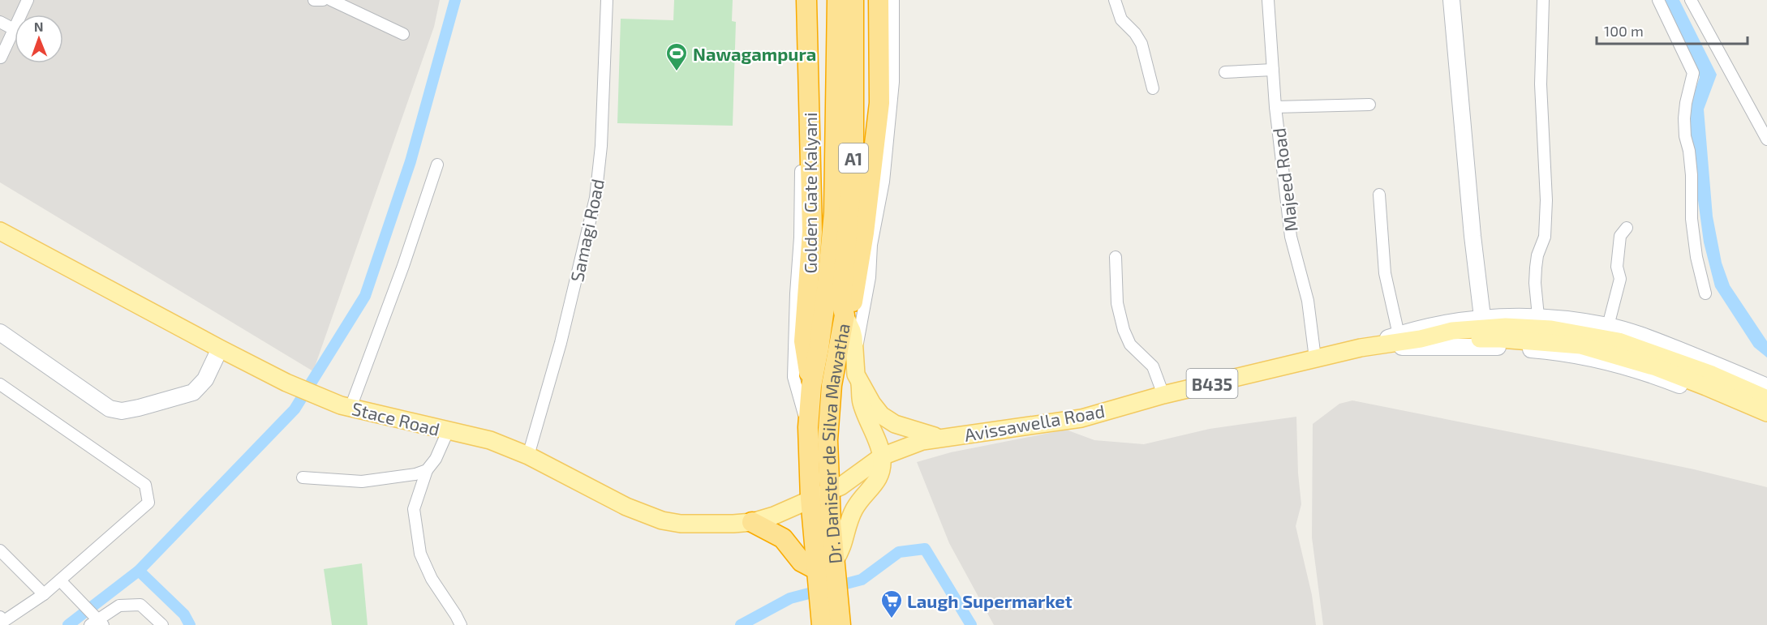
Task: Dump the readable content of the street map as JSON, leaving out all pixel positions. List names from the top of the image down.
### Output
{
  "streets": {
    "highway": ["A1", "Golden Gate Kalyani", "Dr. Danister de Silva Mawatha"],
    "main road": ["B435", "Stace Road", "Avissawella Road"],
    "street": ["Majeed Road", "Samagi Road"]
  },
  "crossings": [
    ["Majeed Road", "Avissawella Road"],
    ["Golden Gate Kalyani", "Dr. Danister de Silva Mawatha"],
    ["Samagi Road", "Stace Road"],
    ["B435", "Avissawella Road"],
    ["Stace Road", "Avissawella Road"],
    ["Stace Road", "Dr. Danister de Silva Mawatha"],
    ["Avissawella Road", "Dr. Danister de Silva Mawatha"]
  ],
  "places": {
    "sports": ["Nawagampura"],
    "supermarket": ["Laugh Supermarket"]
  },
  "scale_bar": "100 m",
  "north": "top"
}
